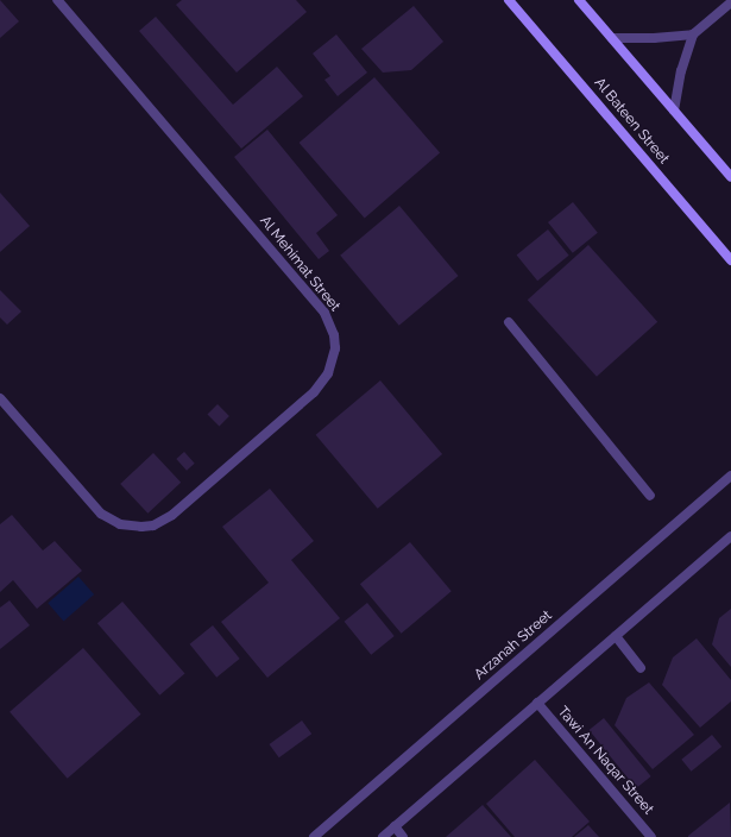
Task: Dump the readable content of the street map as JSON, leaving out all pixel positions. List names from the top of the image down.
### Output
{
  "streets": {
    "main road": ["Al Bateen Street"],
    "street": ["Al Mehimat Street", "Arzanah Street", "Tawi An Naqar Street"]
  }
}
